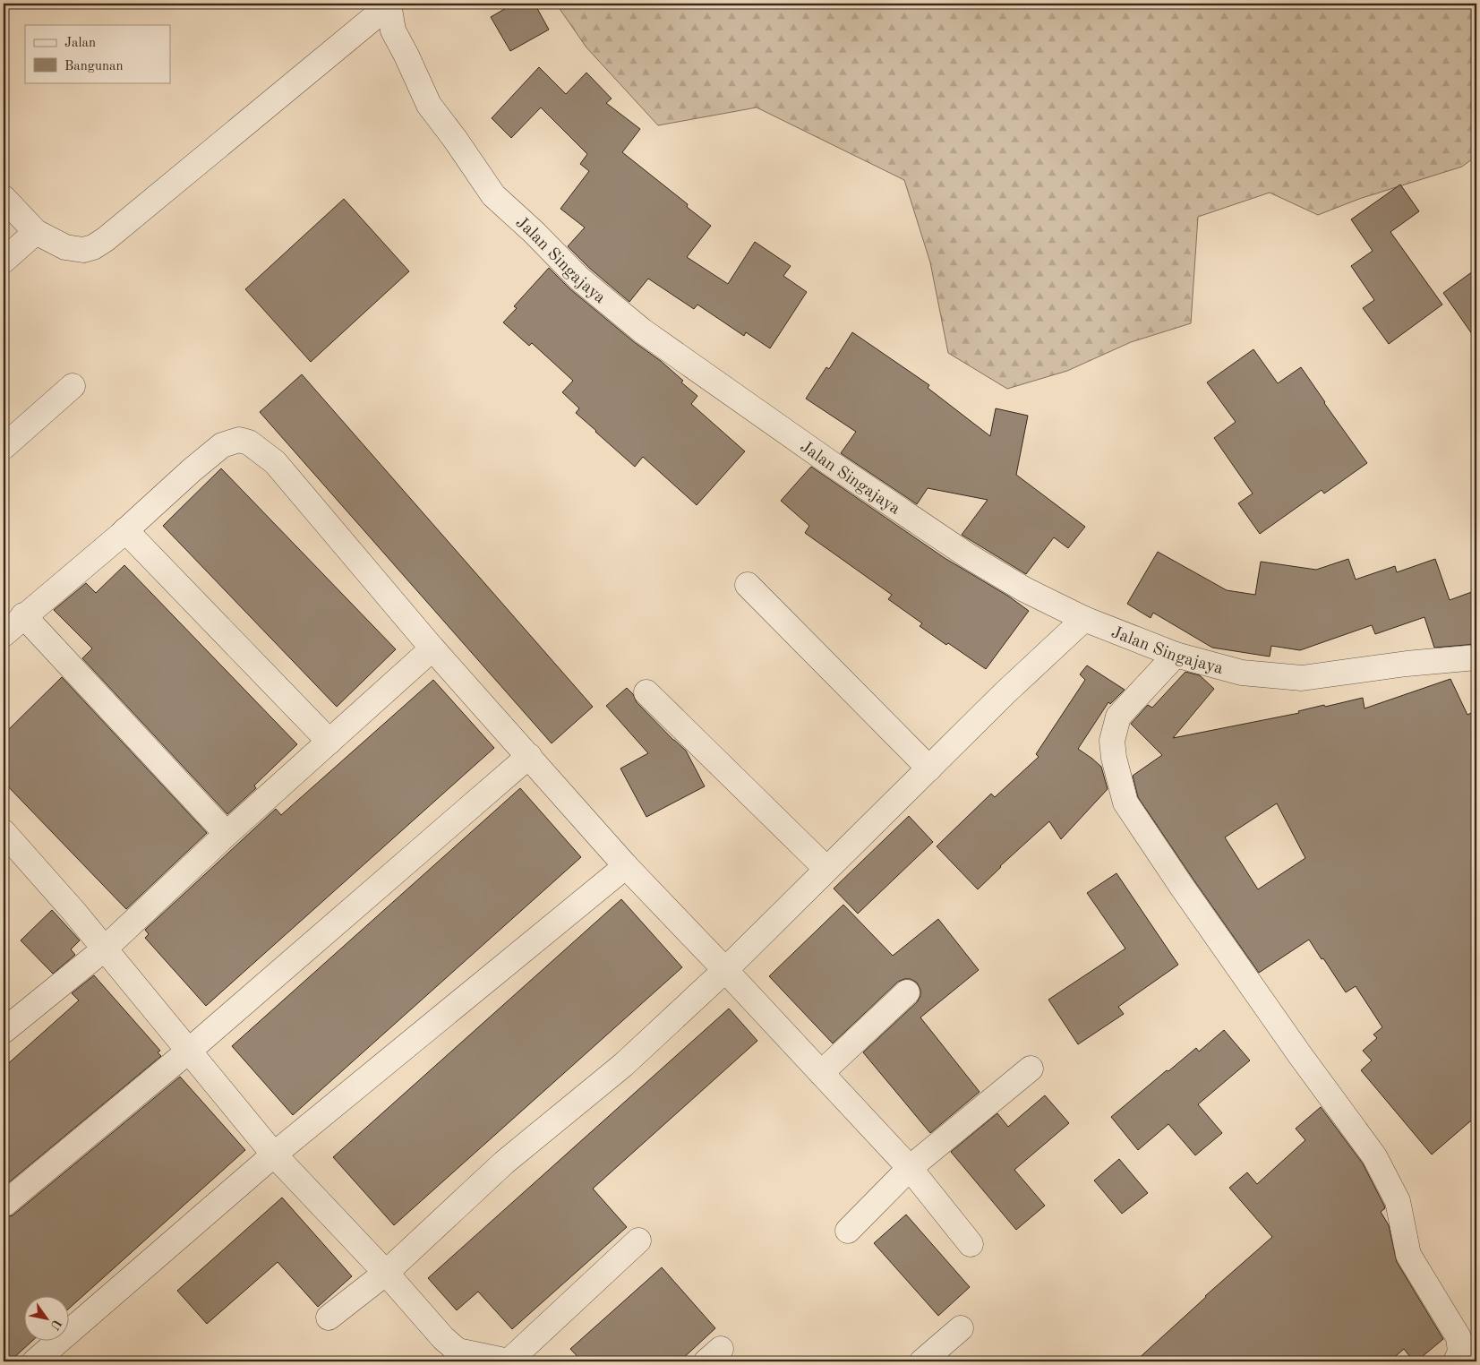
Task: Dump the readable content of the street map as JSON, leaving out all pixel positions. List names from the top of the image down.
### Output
{
  "streets": {
    "street": ["Jalan Singajaya"]
  },
  "legend": ["Jalan", "Bangunan"],
  "north": "bottom right"
}
